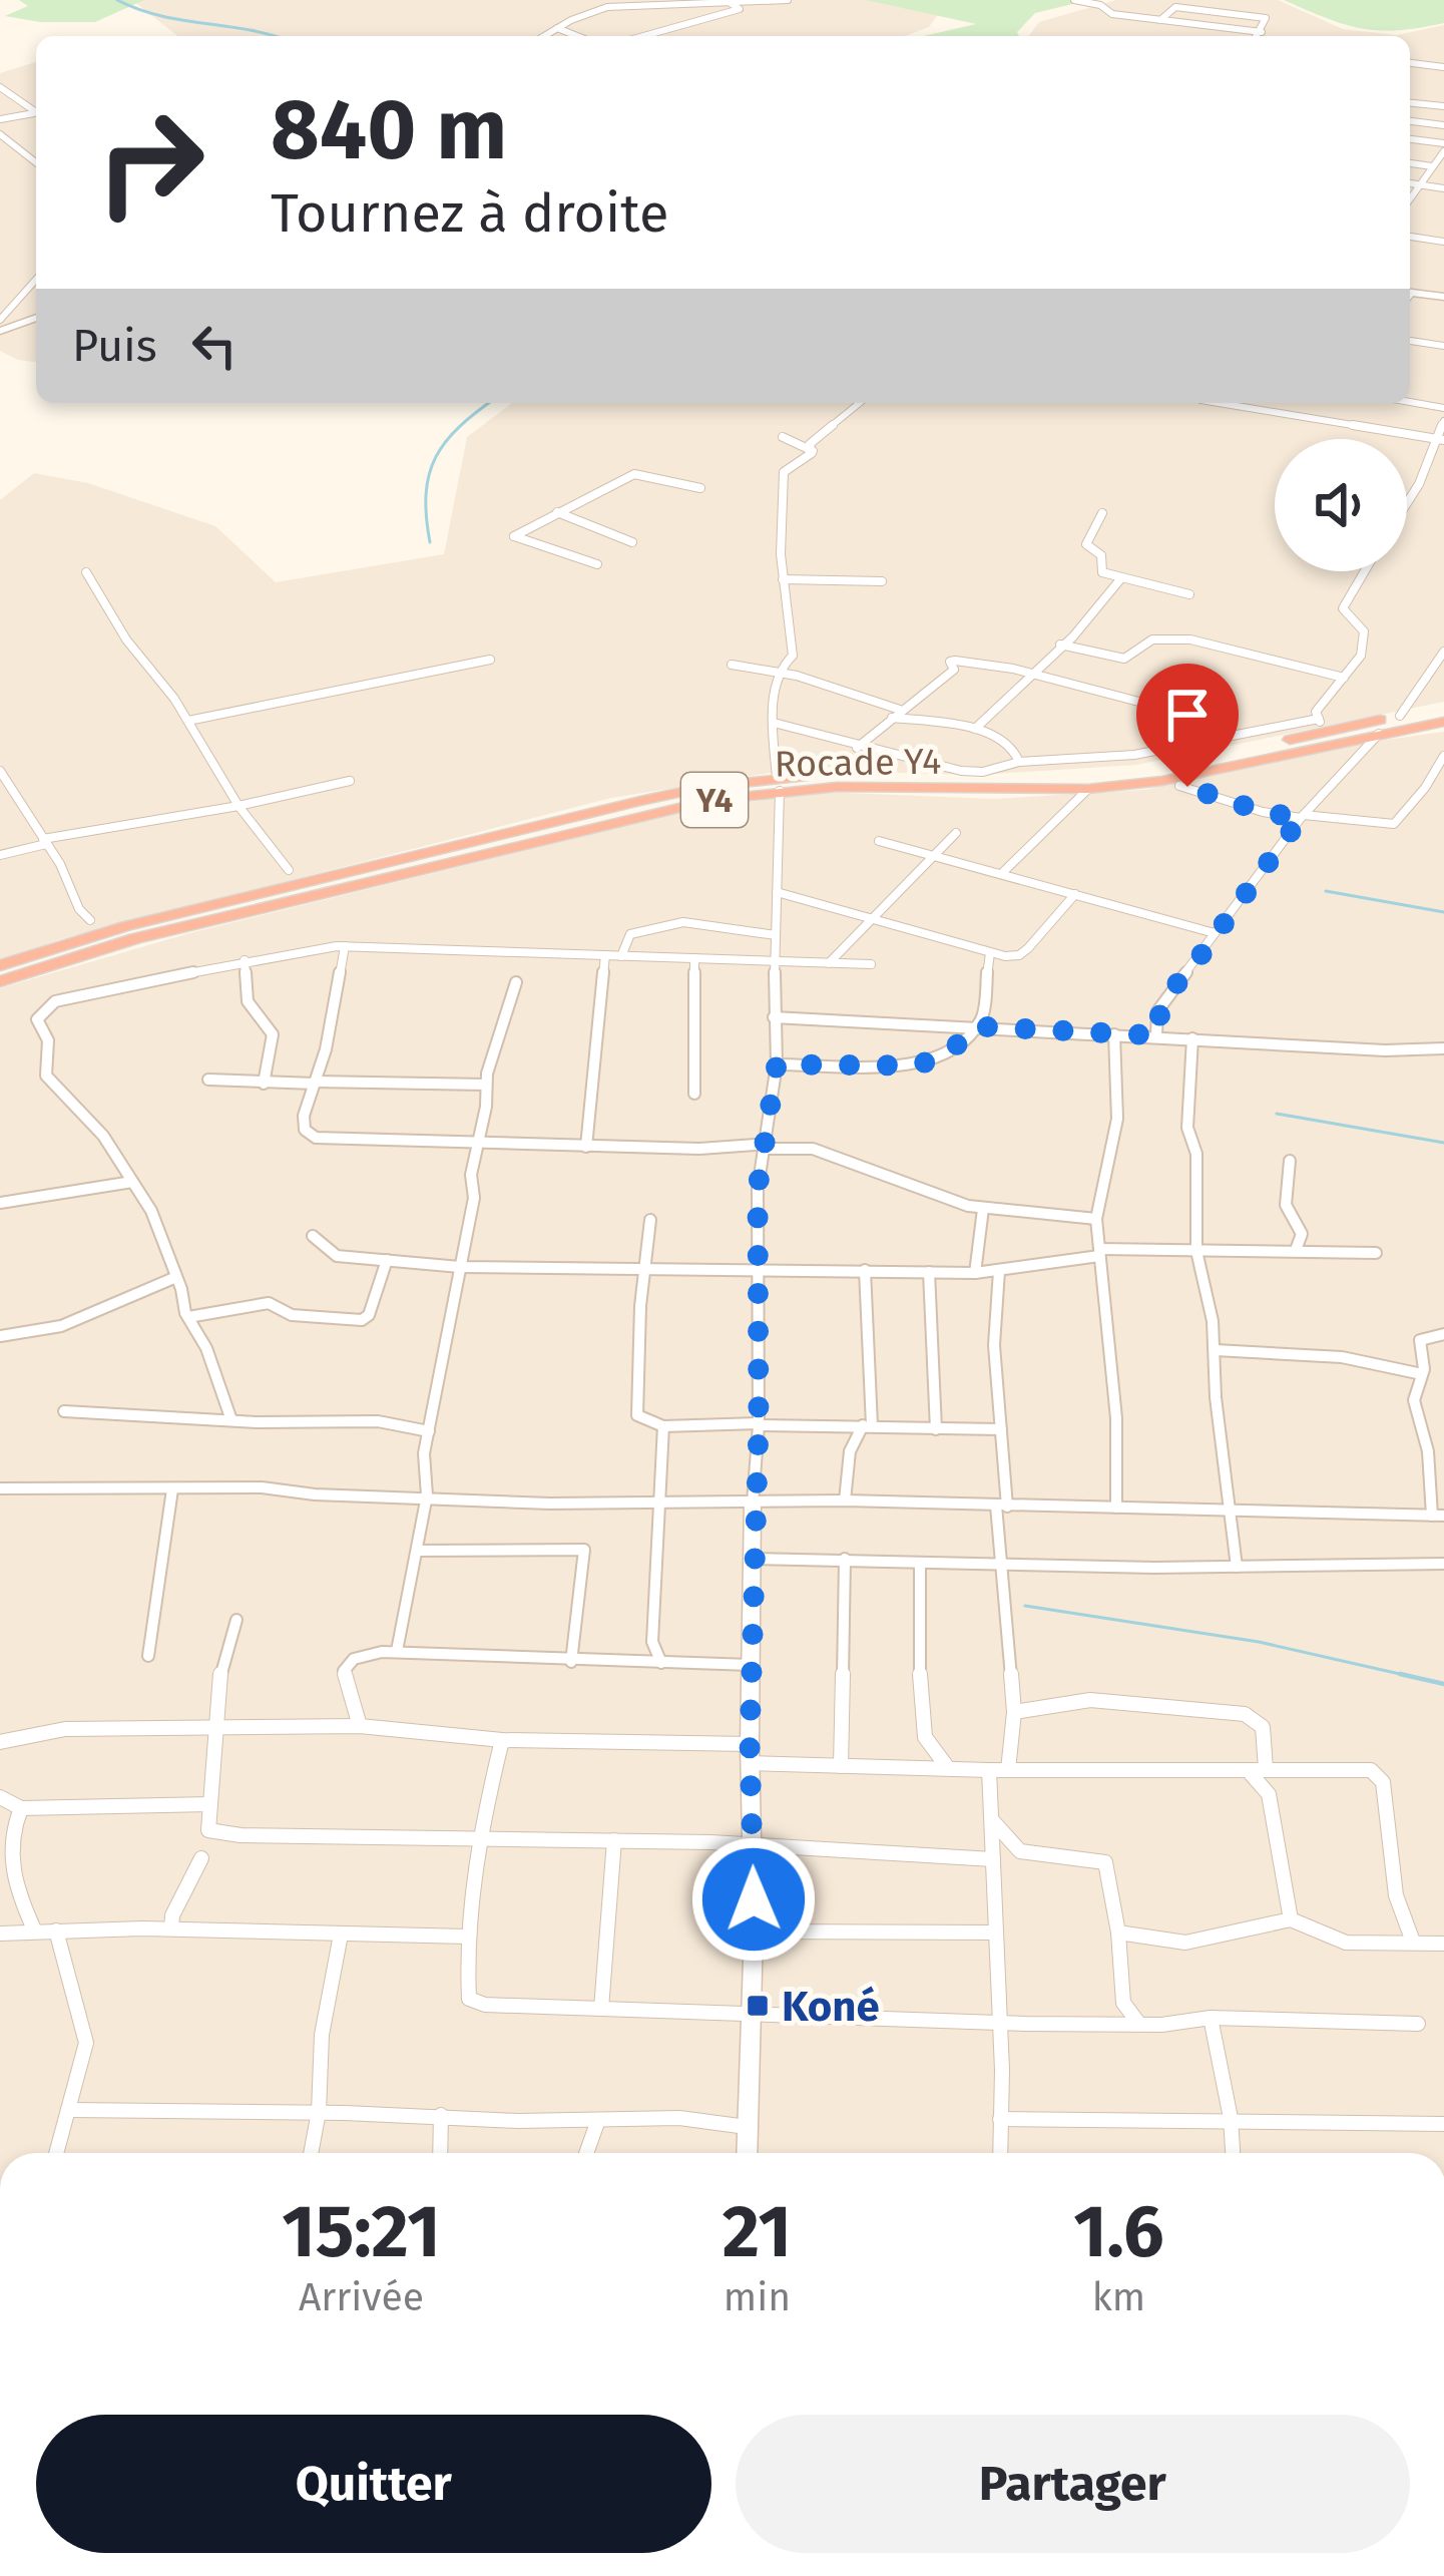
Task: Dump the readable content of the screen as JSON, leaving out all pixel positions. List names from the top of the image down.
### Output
{
  "streets": {
    "highway": ["Rocade Y4", "Y4"]
  },
  "places": {
    "transit": ["Koné"]
  },
  "page": {
    "turn": ["840 m", "Tournez à droite"],
    "then": "Puis",
    "eta": [
      "15:21",
      "Arrivée",
      "21",
      "min",
      "1.6",
      "km"
    ],
    "buttons": ["Quitter", "Partager"]
  }
}
